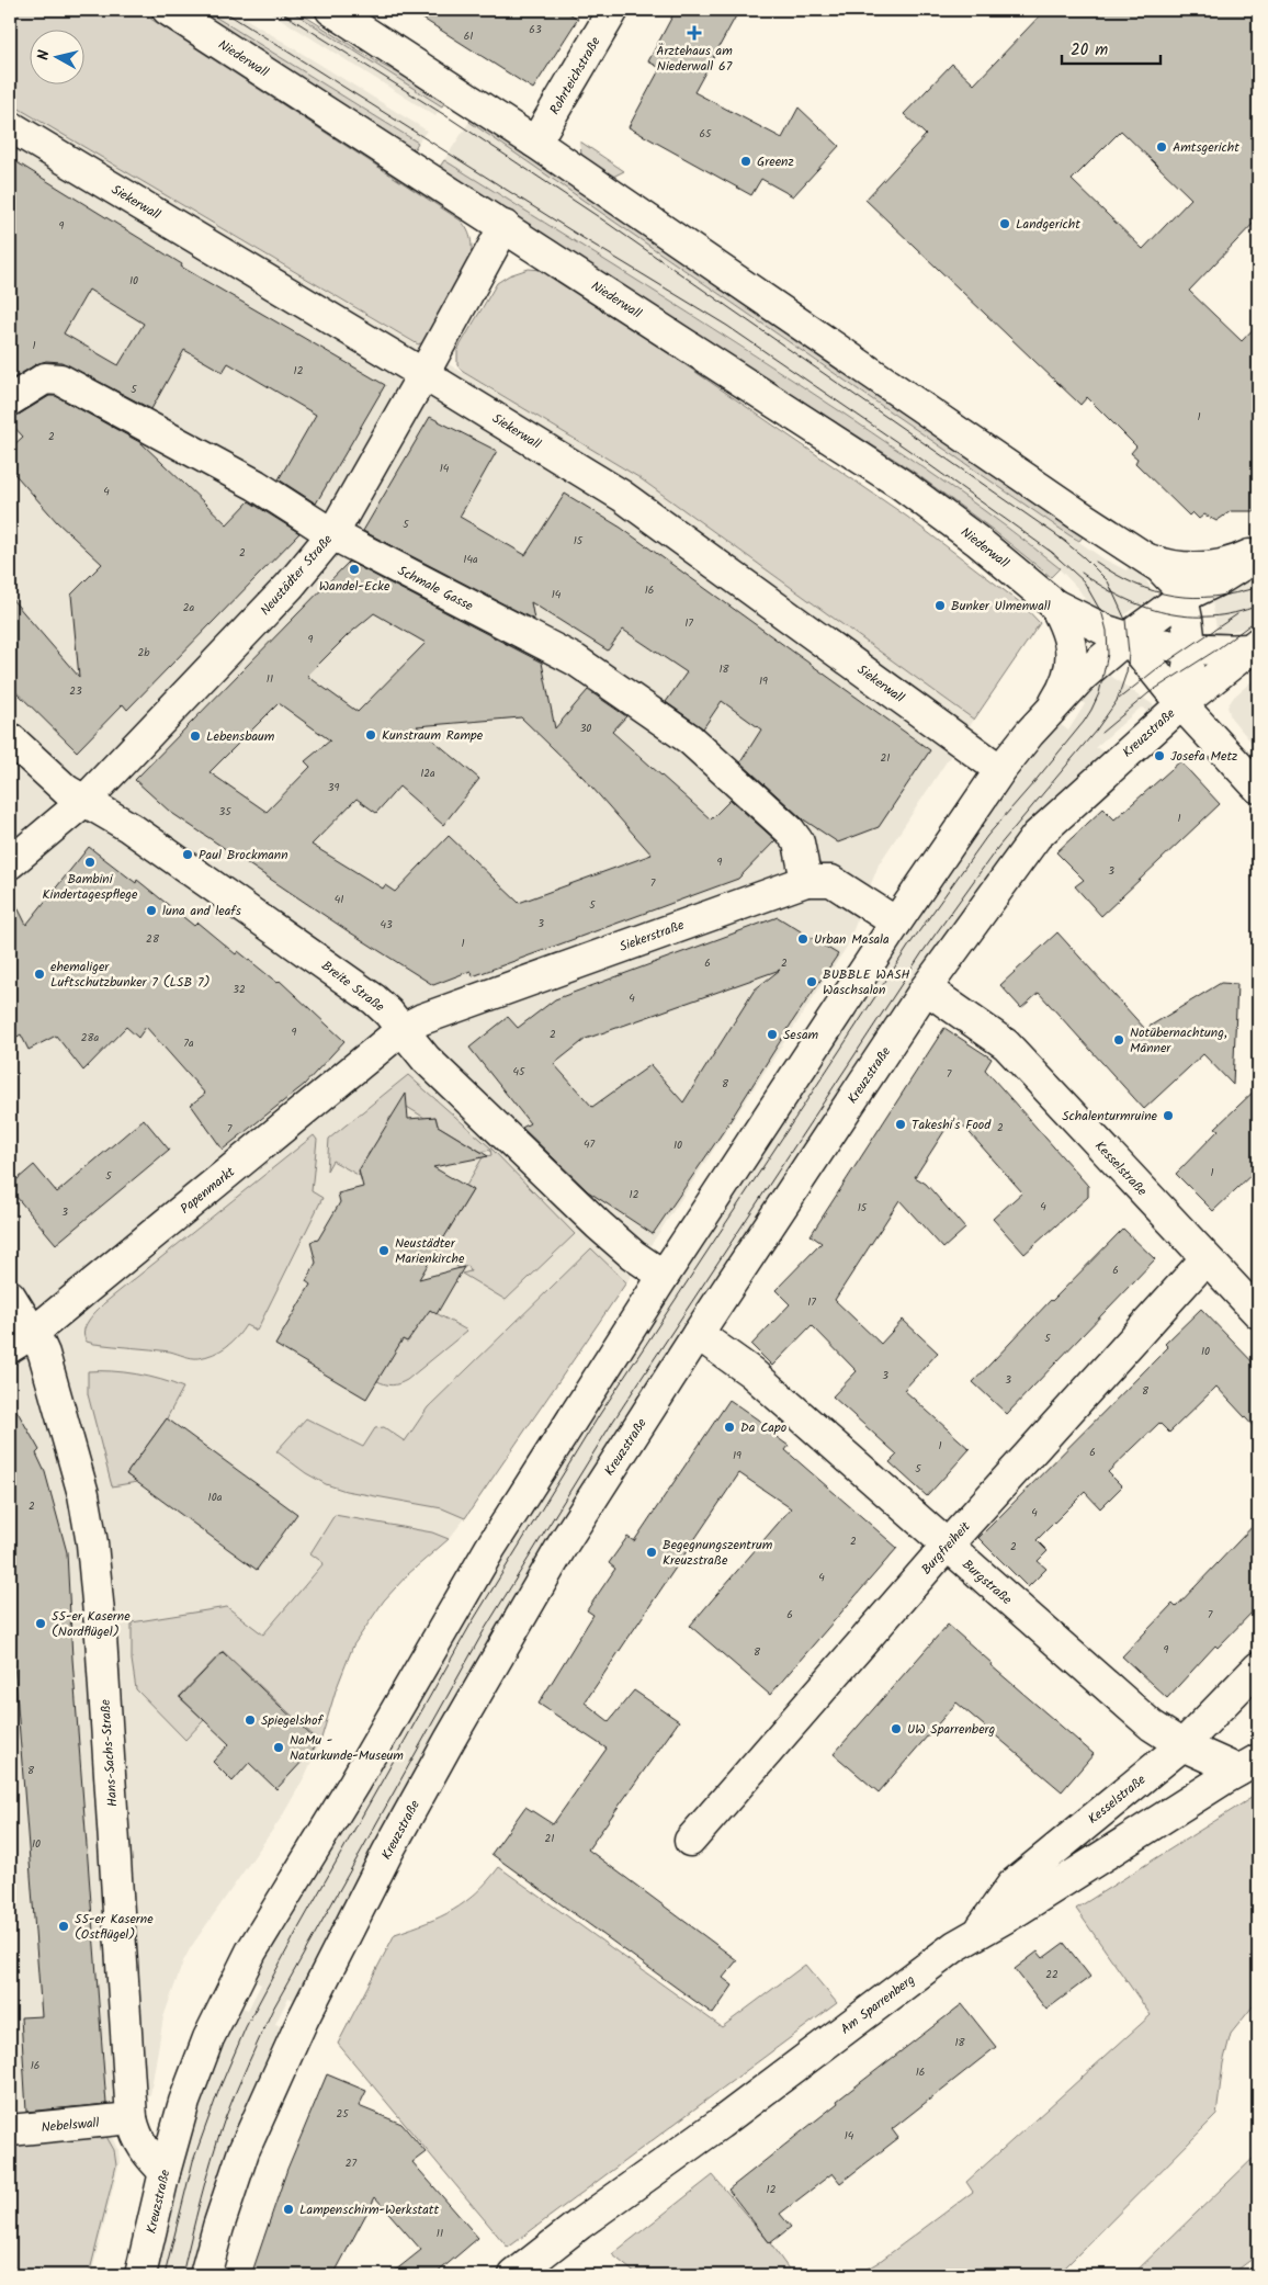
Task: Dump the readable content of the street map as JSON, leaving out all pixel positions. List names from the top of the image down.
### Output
{
  "streets": {
    "street": [
      "Niederwall",
      "Rohrteichstraße",
      "Siekerwall",
      "Neustädter Straße",
      "Schmale Gasse",
      "Kreuzstraße",
      "Siekerstraße",
      "Breite Straße",
      "Kesselstraße",
      "Papenmarkt",
      "Burgfreiheit",
      "Burgstraße",
      "Hans-Sachs-Straße",
      "Am Sparrenberg",
      "Nebelswall"
    ]
  },
  "crossings": [
    ["Niederwall", "Neustädter Straße"],
    ["Niederwall", "Kreuzstraße"],
    ["Siekerwall", "Neustädter Straße"],
    ["Siekerwall", "Kreuzstraße"],
    ["Neustädter Straße", "Schmale Gasse"],
    ["Neustädter Straße", "Breite Straße"],
    ["Schmale Gasse", "Siekerstraße"],
    ["Kreuzstraße", "Siekerstraße"],
    ["Kreuzstraße", "Breite Straße"],
    ["Kreuzstraße", "Kesselstraße"],
    ["Kreuzstraße", "Burgstraße"],
    ["Kreuzstraße", "Hans-Sachs-Straße"],
    ["Siekerstraße", "Breite Straße"],
    ["Siekerstraße", "Papenmarkt"],
    ["Breite Straße", "Papenmarkt"],
    ["Kesselstraße", "Burgfreiheit"],
    ["Kesselstraße", "Burgstraße"],
    ["Kesselstraße", "Am Sparrenberg"],
    ["Papenmarkt", "Hans-Sachs-Straße"],
    ["Burgfreiheit", "Burgstraße"],
    ["Burgstraße", "Am Sparrenberg"],
    ["Hans-Sachs-Straße", "Nebelswall"]
  ],
  "places": {
    "health": ["Ärztehaus am Niederwall 67"],
    "other": [
      "Amtsgericht",
      "Greenz",
      "Landgericht",
      "Wandel-Ecke",
      "Bunker Ulmenwall",
      "Kunstraum Rampe",
      "Lebensbaum",
      "Josefa Metz",
      "Paul Brockmann",
      "Bambini Kindertagespflege",
      "luna and leafs",
      "Urban Masala",
      "ehemaliger Luftschutzbunker 7 (LSB 7)",
      "BUBBLE WASH Waschsalon",
      "Sesam",
      "Notübernachtung, Männer",
      "Schalenturmruine",
      "Takeshi's Food",
      "Neustädter Marienkirche",
      "Da Capo",
      "Begegnungszentrum Kreuzstraße",
      "55-er Kaserne (Nordflügel)",
      "Spiegelshof",
      "UW Sparrenberg",
      "NaMu - Naturkunde-Museum",
      "55-er Kaserne (Ostflügel)",
      "Lampenschirm-Werkstatt"
    ]
  },
  "house_numbers": [
    "63",
    "61",
    "65",
    "9",
    "10",
    "1",
    "12",
    "5",
    "1",
    "2",
    "14",
    "4",
    "5",
    "15",
    "2",
    "14a",
    "16",
    "14",
    "2a",
    "17",
    "9",
    "2b",
    "18",
    "11",
    "19",
    "23",
    "30",
    "21",
    "12a",
    "39",
    "35",
    "1",
    "9",
    "3",
    "7",
    "41",
    "5",
    "3",
    "43",
    "28",
    "1",
    "6",
    "2",
    "32",
    "4",
    "9",
    "2",
    "28a",
    "7a",
    "45",
    "7",
    "8",
    "2",
    "7",
    "47",
    "10",
    "1",
    "5",
    "12",
    "4",
    "15",
    "3",
    "6",
    "17",
    "5",
    "10",
    "3",
    "3",
    "8",
    "1",
    "6",
    "19",
    "5",
    "10a",
    "2",
    "4",
    "2",
    "2",
    "4",
    "6",
    "7",
    "9",
    "8",
    "8",
    "21",
    "10",
    "22",
    "18",
    "16",
    "16",
    "25",
    "14",
    "27",
    "12",
    "11"
  ],
  "scale_bar": "20 m",
  "north": "left"
}
